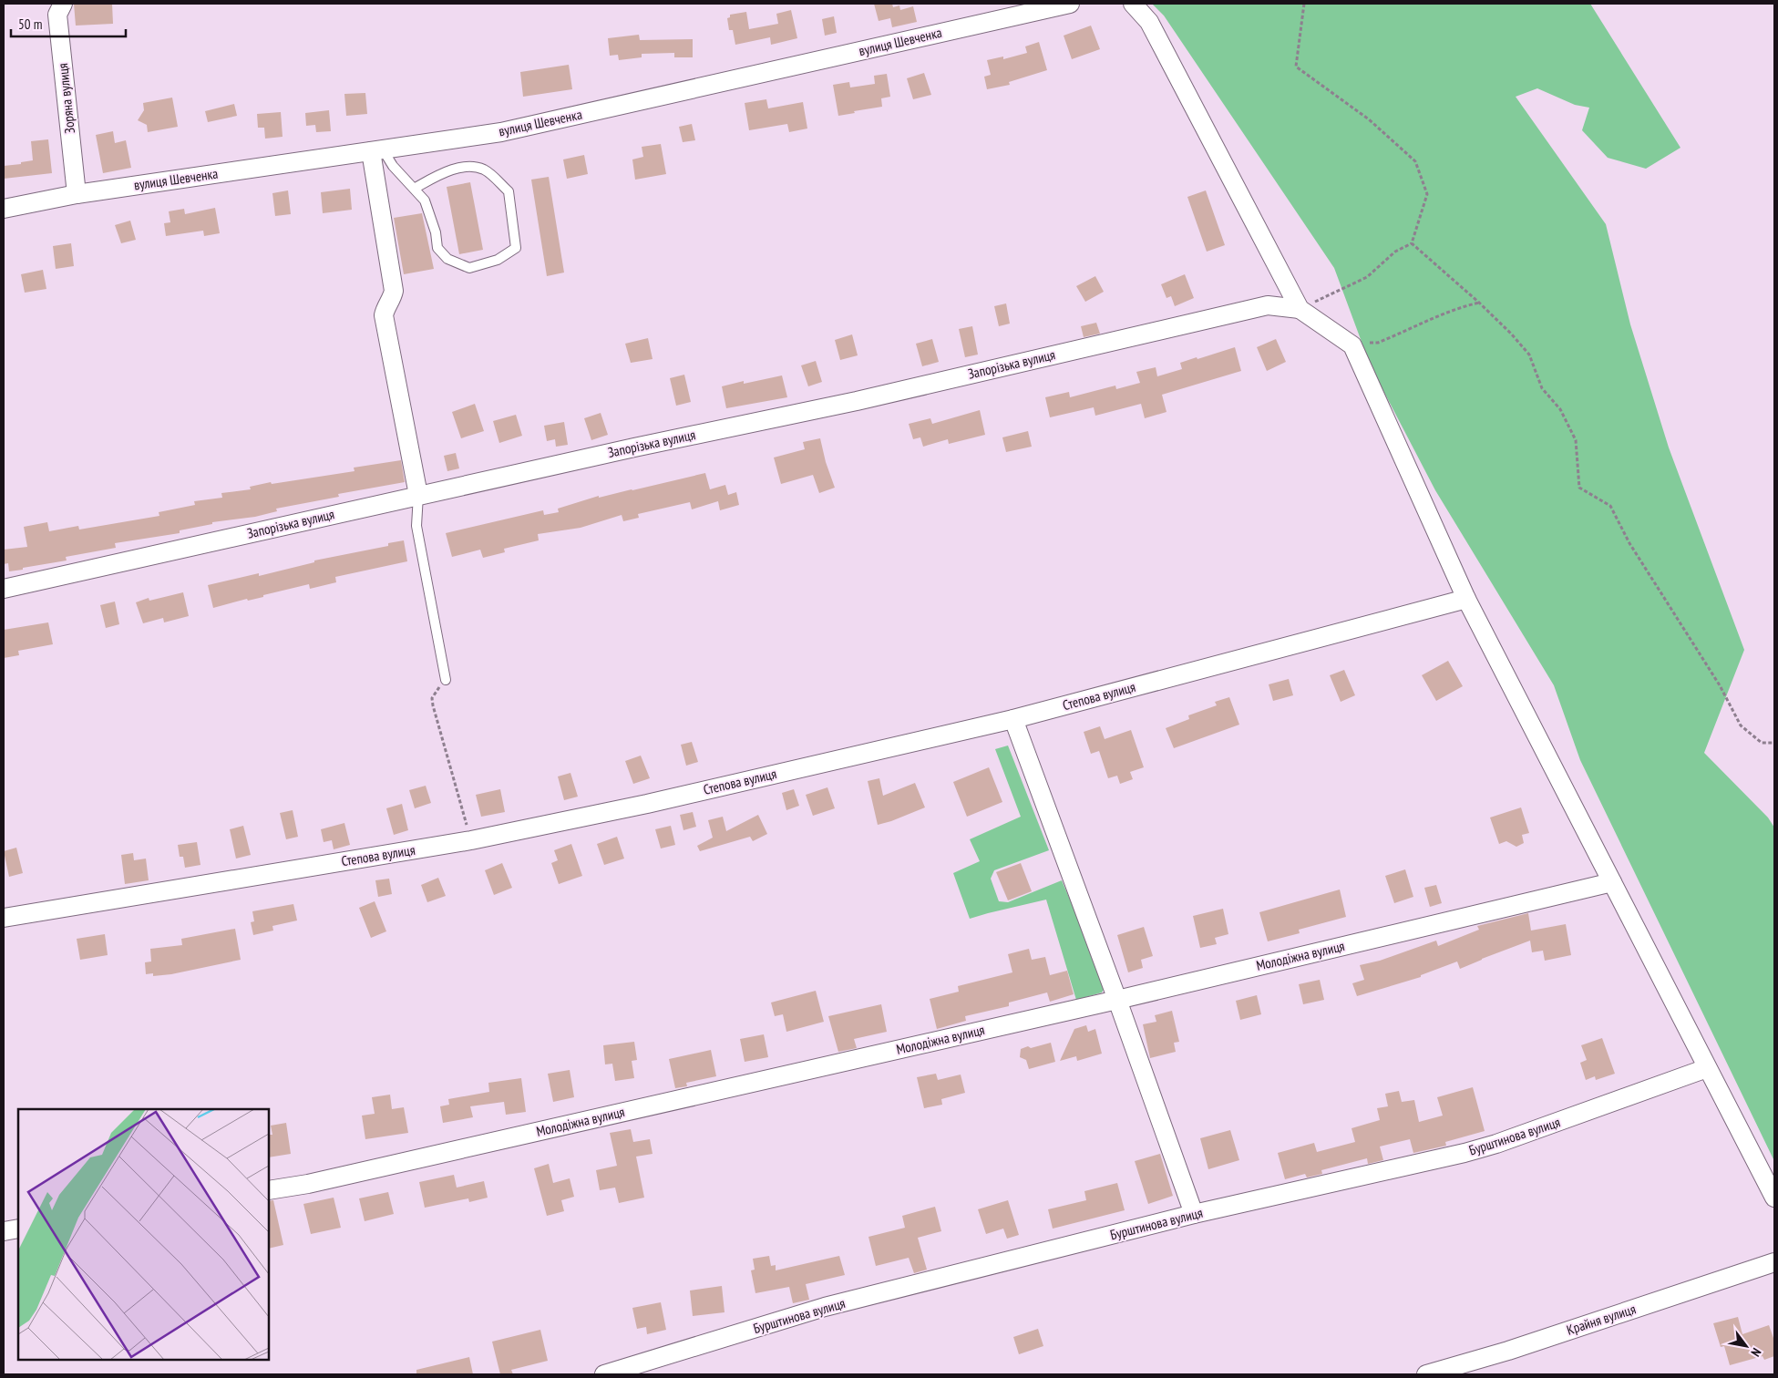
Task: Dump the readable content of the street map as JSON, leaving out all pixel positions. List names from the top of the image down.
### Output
{
  "streets": {
    "street": [
      "вулиця Шевченка",
      "Зоряна вулиця",
      "Запорізька вулиця",
      "Степова вулиця",
      "Молодіжна вулиця",
      "Бурштинова вулиця",
      "Крайня вулиця"
    ]
  },
  "crossings": [
    ["вулиця Шевченка", "Зоряна вулиця"]
  ],
  "scale_bar": "50 m",
  "north": "bottom right"
}
